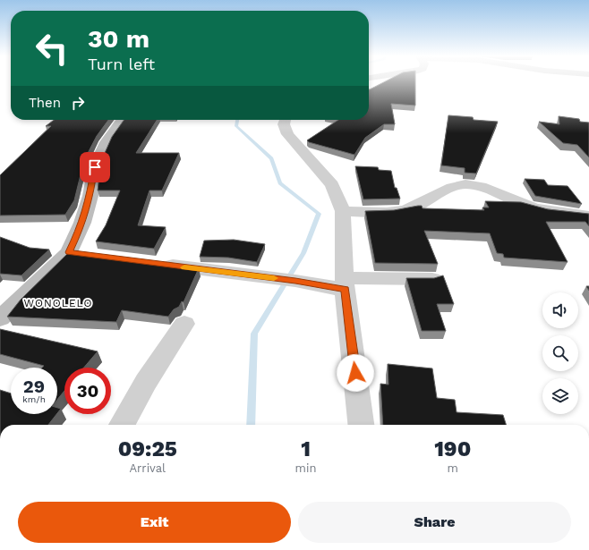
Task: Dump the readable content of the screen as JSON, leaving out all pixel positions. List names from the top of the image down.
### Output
{
  "districts": ["WONOLELO"],
  "page": {
    "turn": ["30 m", "Turn left"],
    "then": "Then",
    "speed": "29 km/h",
    "limit": "30",
    "eta": [
      "09:25",
      "Arrival",
      "1",
      "min",
      "190",
      "m"
    ],
    "buttons": ["Exit", "Share"]
  }
}
